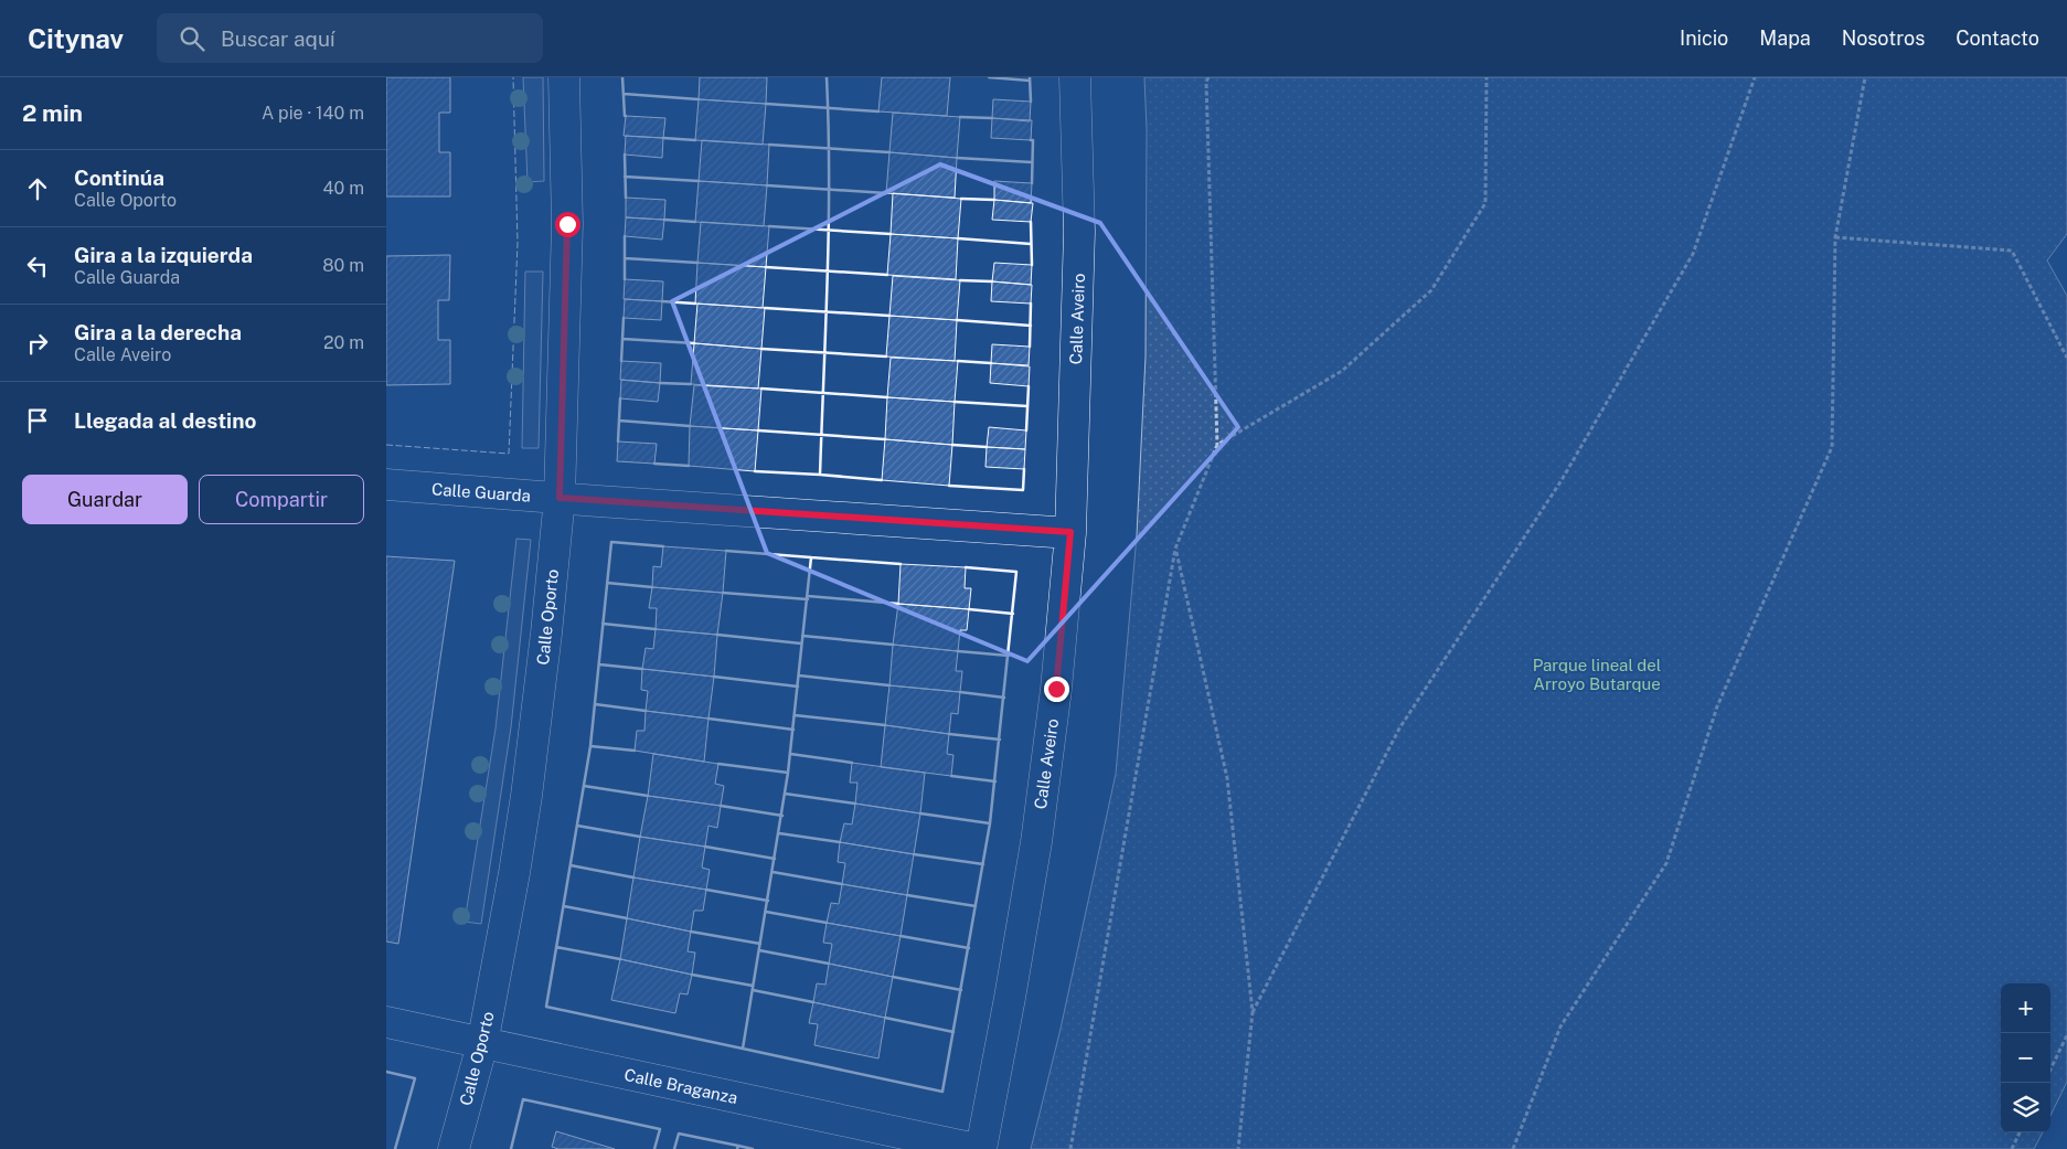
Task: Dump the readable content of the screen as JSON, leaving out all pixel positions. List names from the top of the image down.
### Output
{
  "streets": {
    "street": [
      "Calle Aveiro",
      "Calle Guarda",
      "Calle Oporto",
      "Calle Braganza"
    ]
  },
  "crossings": [
    ["Calle Aveiro", "Calle Guarda"],
    ["Calle Guarda", "Calle Oporto"],
    ["Calle Oporto", "Calle Braganza"]
  ],
  "parks": ["Parque lineal del Arroyo Butarque"],
  "page": {
    "header": "Citynav",
    "search": "Buscar aquí",
    "nav": [
      "Inicio",
      "Mapa",
      "Nosotros",
      "Contacto"
    ],
    "heading": ["2 min", "A pie · 140 m"],
    "list": [
      ["Continúa", "Calle Oporto", "40 m"],
      ["Gira a la izquierda", "Calle Guarda", "80 m"],
      ["Gira a la derecha", "Calle Aveiro", "20 m"],
      "Llegada al destino"
    ],
    "buttons": ["Guardar", "Compartir"],
    "map_buttons": ["+", "−"]
  }
}
